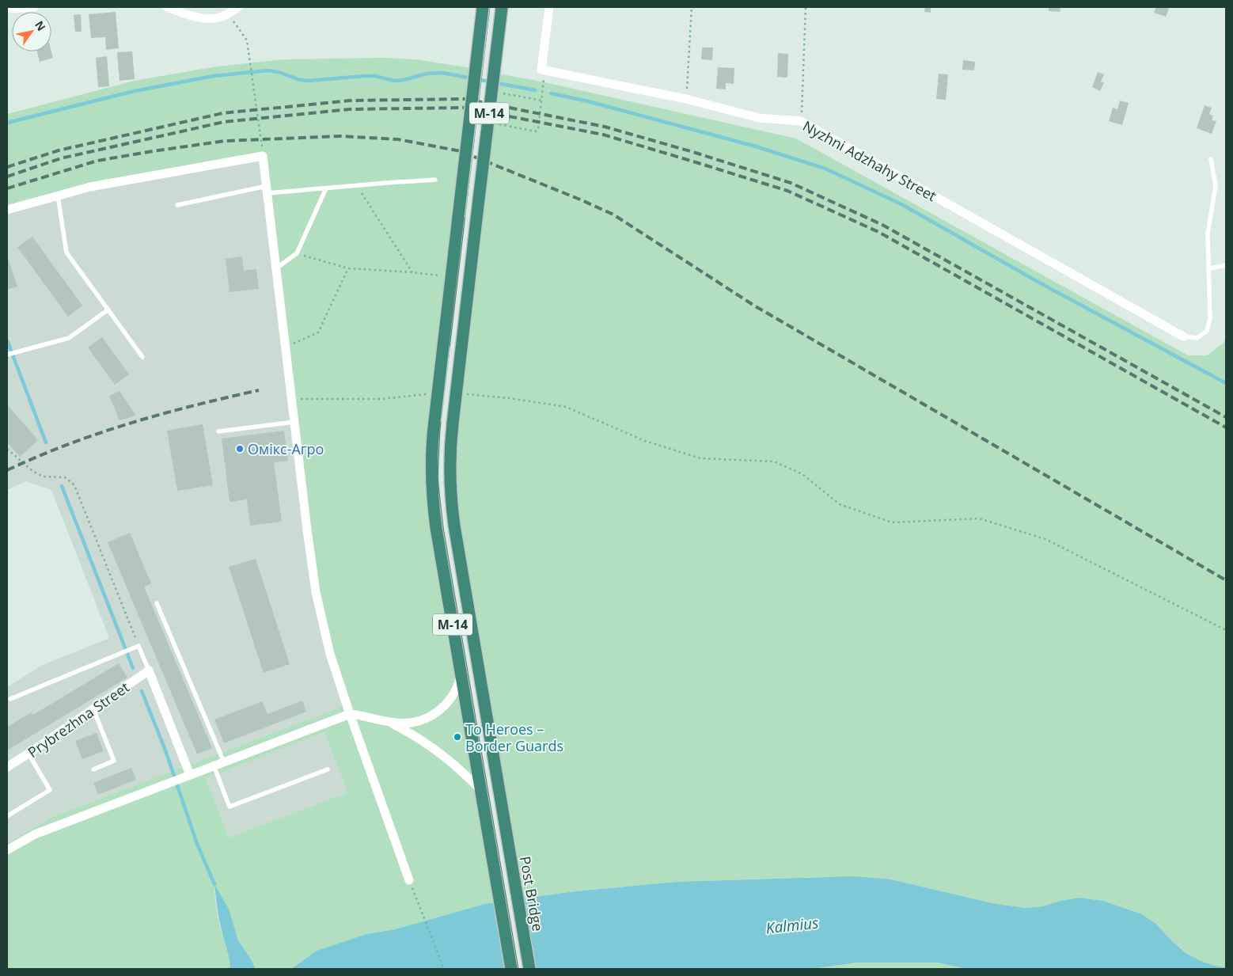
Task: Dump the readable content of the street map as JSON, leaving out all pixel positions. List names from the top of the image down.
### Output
{
  "streets": {
    "highway": ["М-14", "Post Bridge"],
    "street": ["Nyzhni Adzhahy Street", "Prybrezhna Street"]
  },
  "water": ["Kalmius"],
  "places": ["Омiкс-Агро", "To Heroes – Border Guards"],
  "north": "top right"
}
